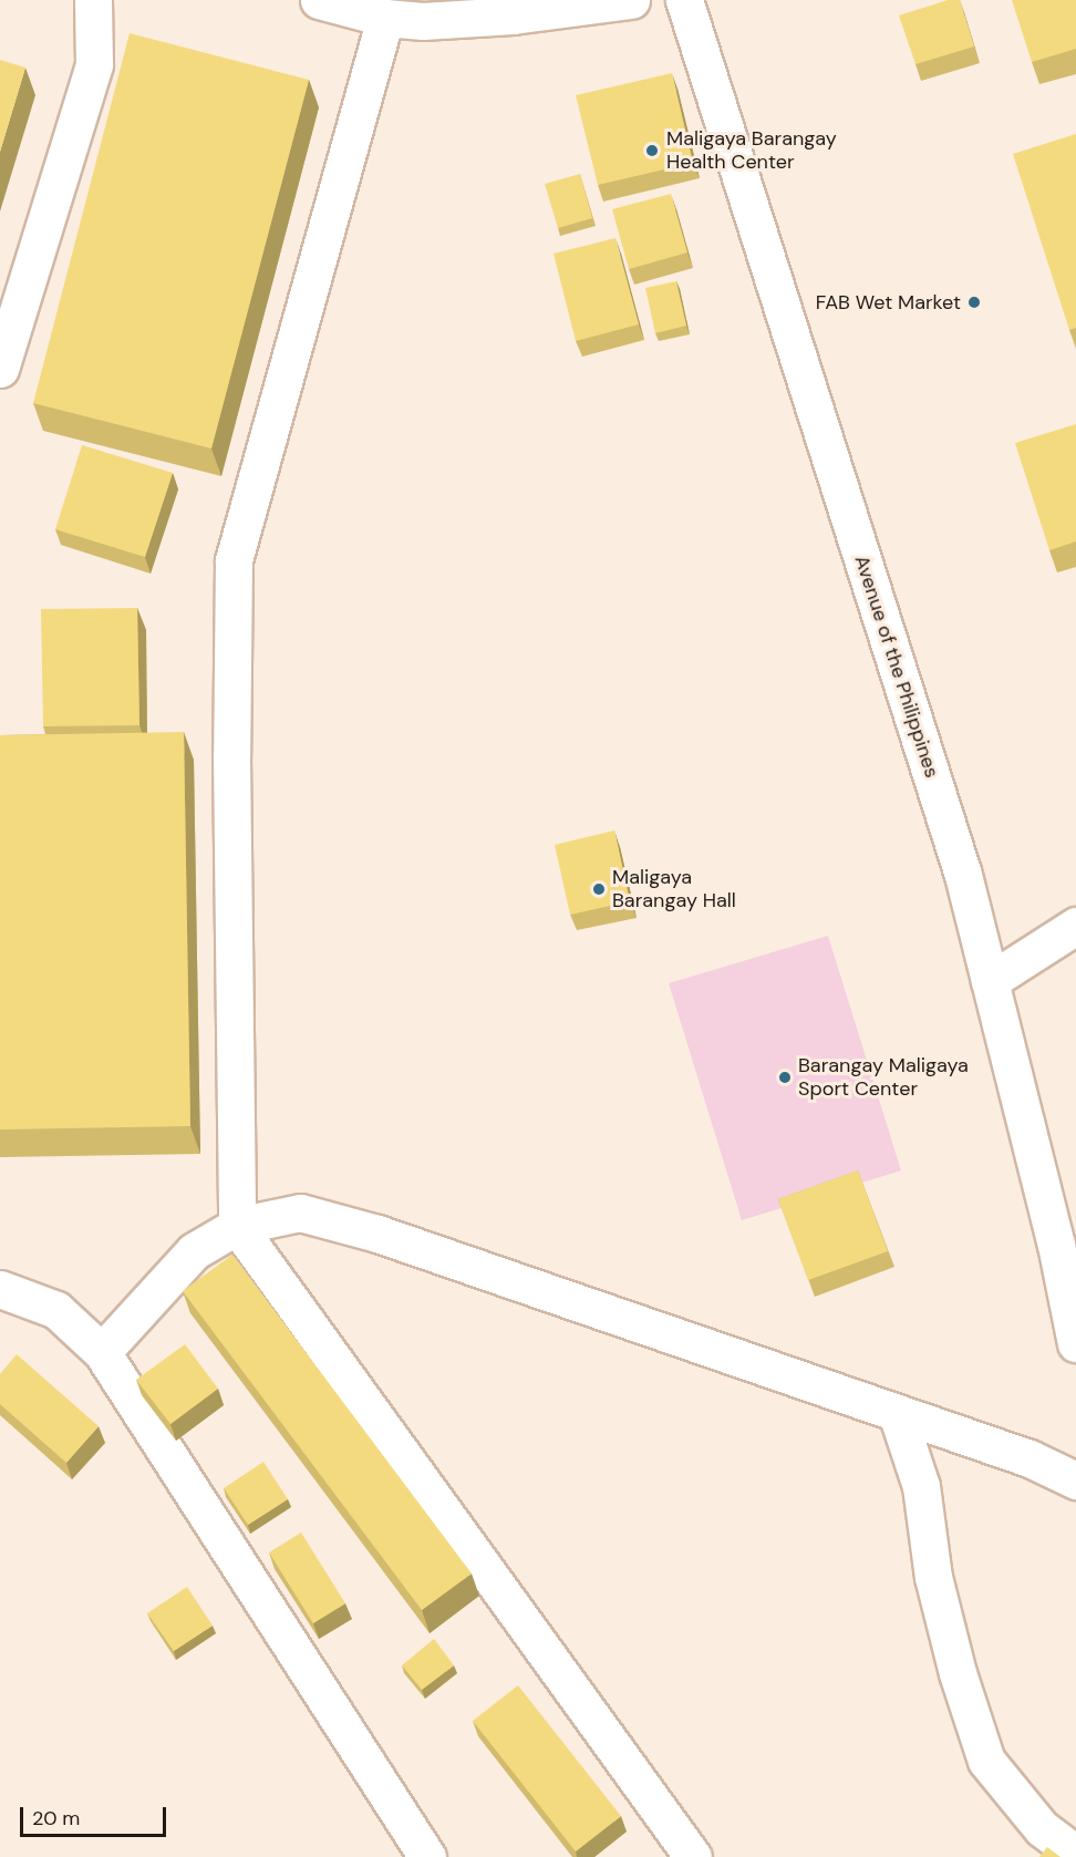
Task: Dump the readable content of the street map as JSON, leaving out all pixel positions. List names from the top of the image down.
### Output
{
  "streets": {
    "street": ["Avenue of the Philippines"]
  },
  "places": [
    "Maligaya Barangay Health Center",
    "FAB Wet Market",
    "Maligaya Barangay Hall",
    "Barangay Maligaya Sport Center"
  ],
  "scale_bar": "20 m"
}
